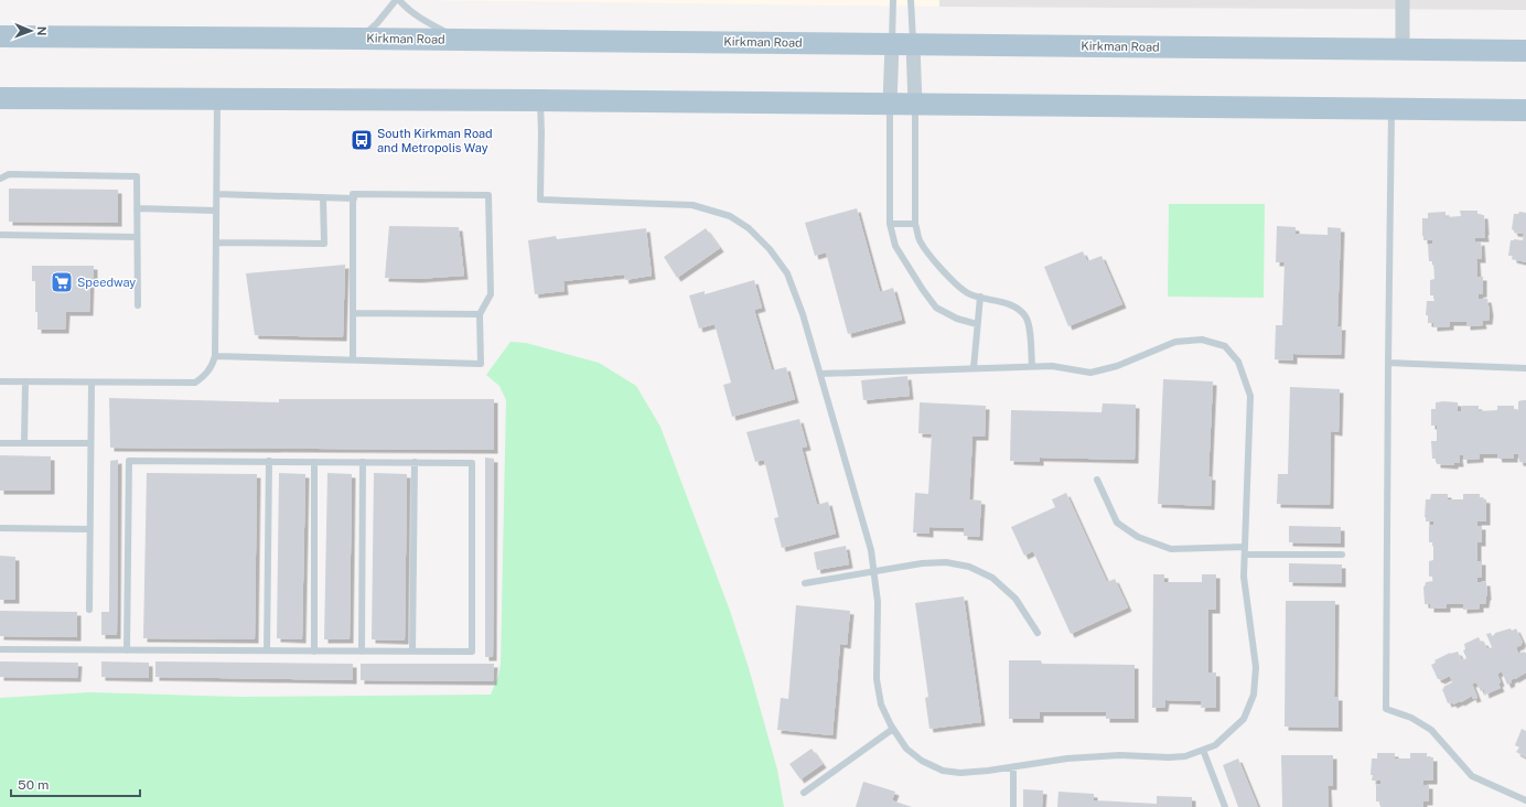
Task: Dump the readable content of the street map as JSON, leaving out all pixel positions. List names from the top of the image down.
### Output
{
  "streets": {
    "main road": ["Kirkman Road"]
  },
  "places": {
    "bus stop": ["South Kirkman Road and Metropolis Way"],
    "supermarket": ["Speedway"]
  },
  "scale_bar": "50 m",
  "north": "right"
}
